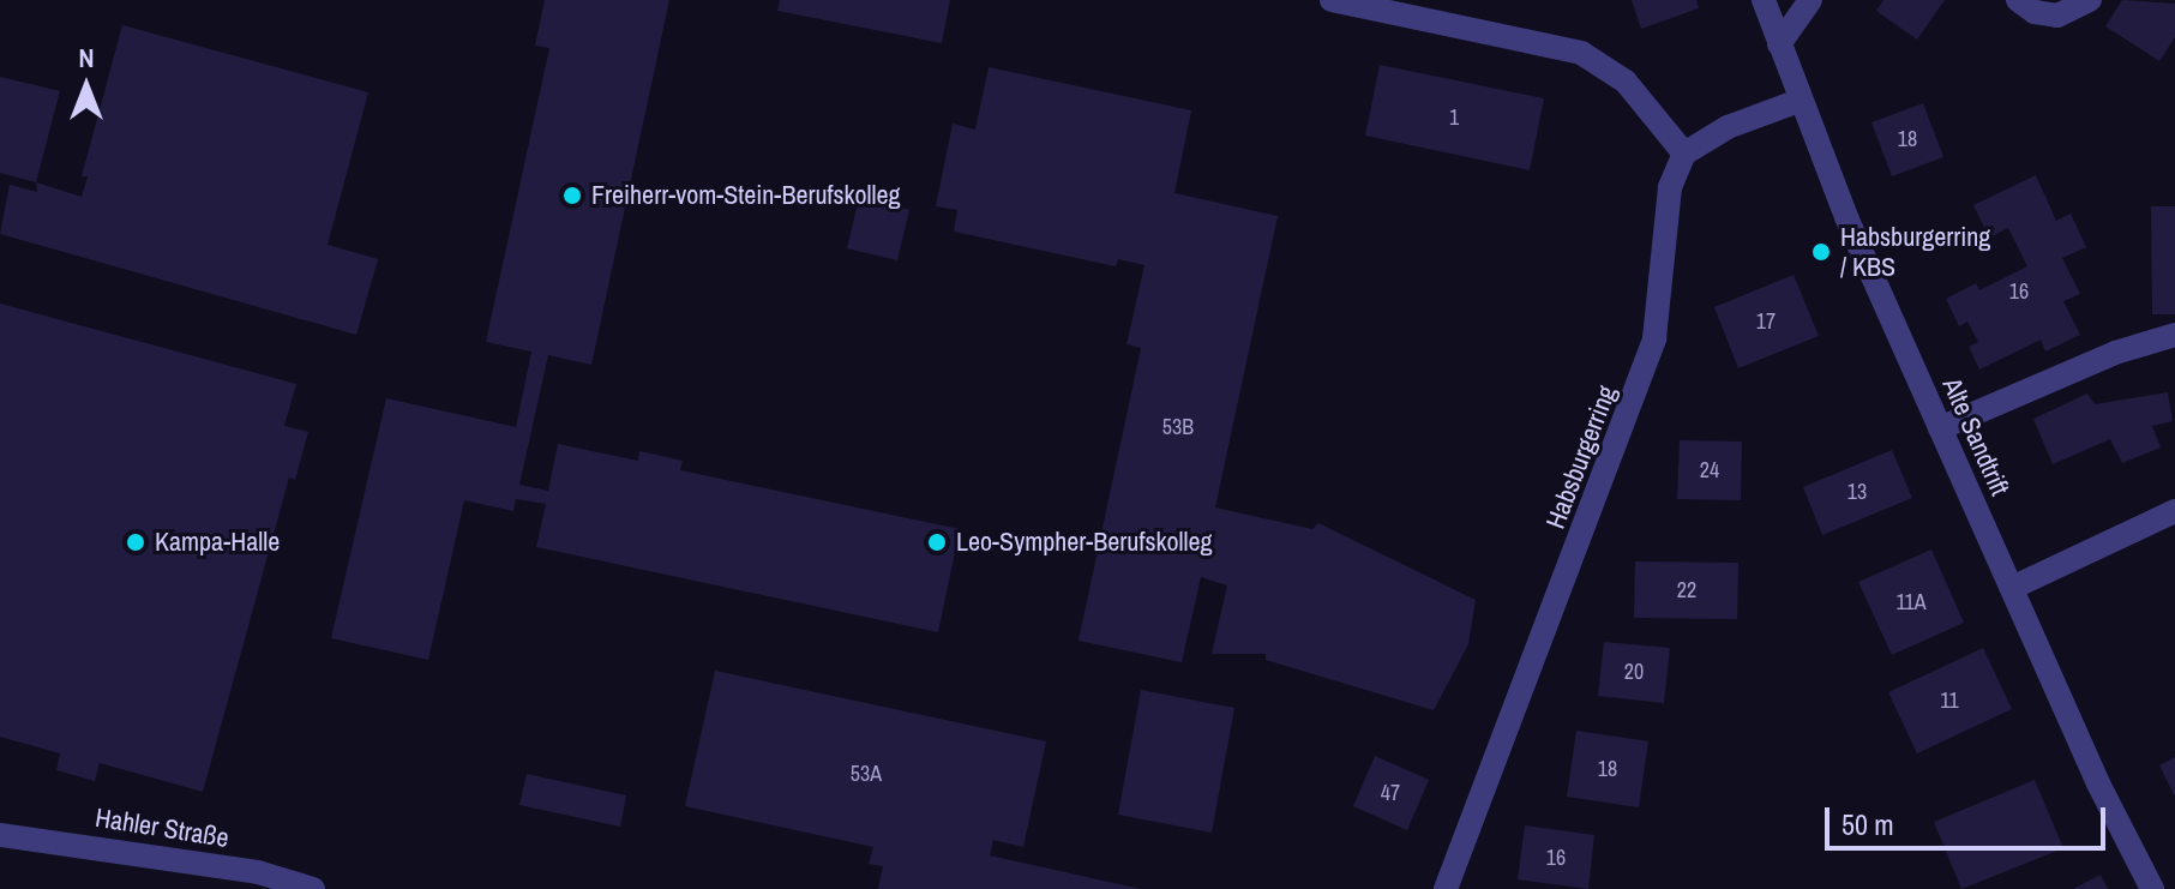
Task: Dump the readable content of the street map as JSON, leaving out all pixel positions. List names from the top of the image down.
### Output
{
  "streets": {
    "street": ["Alte Sandtrift", "Habsburgerring", "Hahler Straße"]
  },
  "places": [
    "Freiherr-vom-Stein-Berufskolleg",
    "Habsburgerring / KBS",
    "Kampa-Halle",
    "Leo-Sympher-Berufskolleg"
  ],
  "house_numbers": [
    "1",
    "18",
    "16",
    "17",
    "53B",
    "24",
    "13",
    "22",
    "11A",
    "20",
    "11",
    "18",
    "53A",
    "47",
    "16"
  ],
  "scale_bar": "50 m",
  "north": "top"
}
